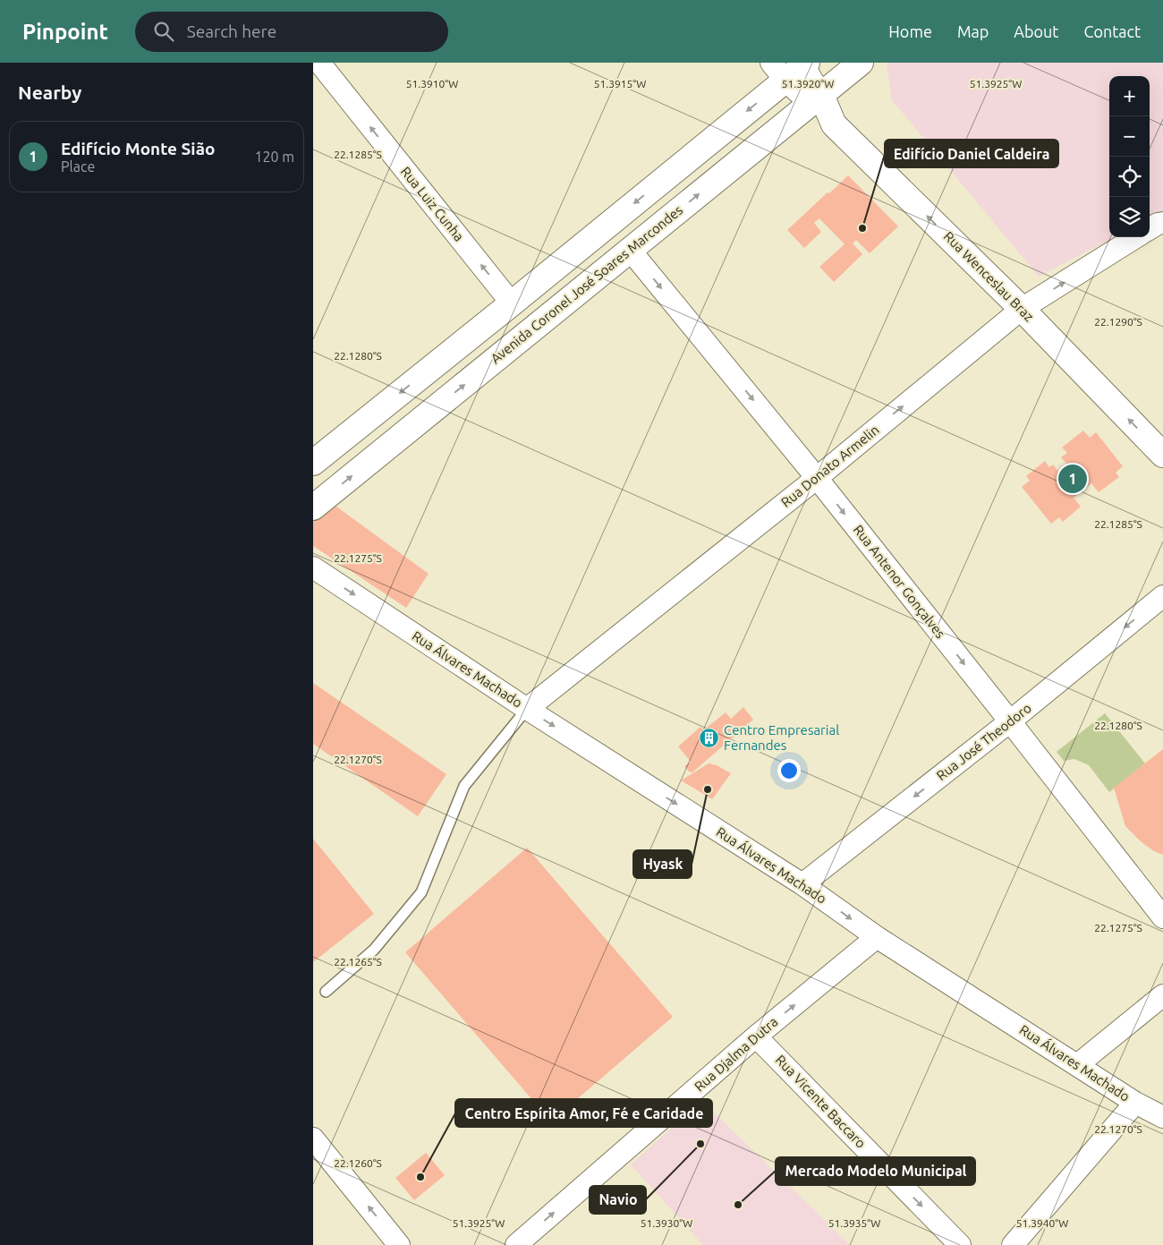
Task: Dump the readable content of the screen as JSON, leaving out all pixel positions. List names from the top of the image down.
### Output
{
  "streets": {
    "main road": ["Rua Wenceslau Braz", "Avenida Coronel José Soares Marcondes"],
    "street": [
      "Rua Luiz Cunha",
      "Rua Donato Armelin",
      "Rua Antenor Gonçalves",
      "Rua Álvares Machado",
      "Rua José Theodoro",
      "Rua Djalma Dutra",
      "Rua Vicente Baccaro"
    ]
  },
  "crossings": [
    ["Rua Wenceslau Braz", "Avenida Coronel José Soares Marcondes"],
    ["Rua Wenceslau Braz", "Rua Donato Armelin"],
    ["Avenida Coronel José Soares Marcondes", "Rua Antenor Gonçalves"],
    ["Rua Donato Armelin", "Rua Antenor Gonçalves"],
    ["Rua Donato Armelin", "Rua Álvares Machado"],
    ["Rua Antenor Gonçalves", "Rua José Theodoro"],
    ["Rua Álvares Machado", "Rua José Theodoro"],
    ["Rua Álvares Machado", "Rua Djalma Dutra"],
    ["Rua Djalma Dutra", "Rua Vicente Baccaro"]
  ],
  "one_way": [
    "Rua Luiz Cunha",
    "Rua Wenceslau Braz",
    "Rua Donato Armelin",
    "Rua Antenor Gonçalves",
    "Rua Álvares Machado",
    "Rua José Theodoro",
    "Rua Djalma Dutra",
    "Rua Vicente Baccaro"
  ],
  "places": {
    "other": [
      "Edifício Daniel Caldeira",
      "Hyask",
      "Navio",
      "Centro Espírita Amor, Fé e Caridade",
      "Mercado Modelo Municipal"
    ],
    "building": ["Centro Empresarial Fernandes"]
  },
  "page": {
    "header": "Pinpoint",
    "search": "Search here",
    "nav": [
      "Home",
      "Map",
      "About",
      "Contact"
    ],
    "heading": "Nearby",
    "map_buttons": ["+", "−"],
    "list": [
      {
        "mark": "1",
        "name": "Edifício Monte Sião",
        "note": "Place",
        "value": "120 m"
      }
    ],
    "pins": "1"
  },
  "coordinates": [
    "51.3910°W",
    "51.3915°W",
    "51.3925°W",
    "51.3920°W",
    "22.1285°S",
    "22.1290°S",
    "22.1280°S",
    "22.1275°S",
    "22.1270°S",
    "22.1265°S",
    "22.1260°S",
    "51.3930°W",
    "51.3935°W",
    "51.3940°W"
  ]
}
